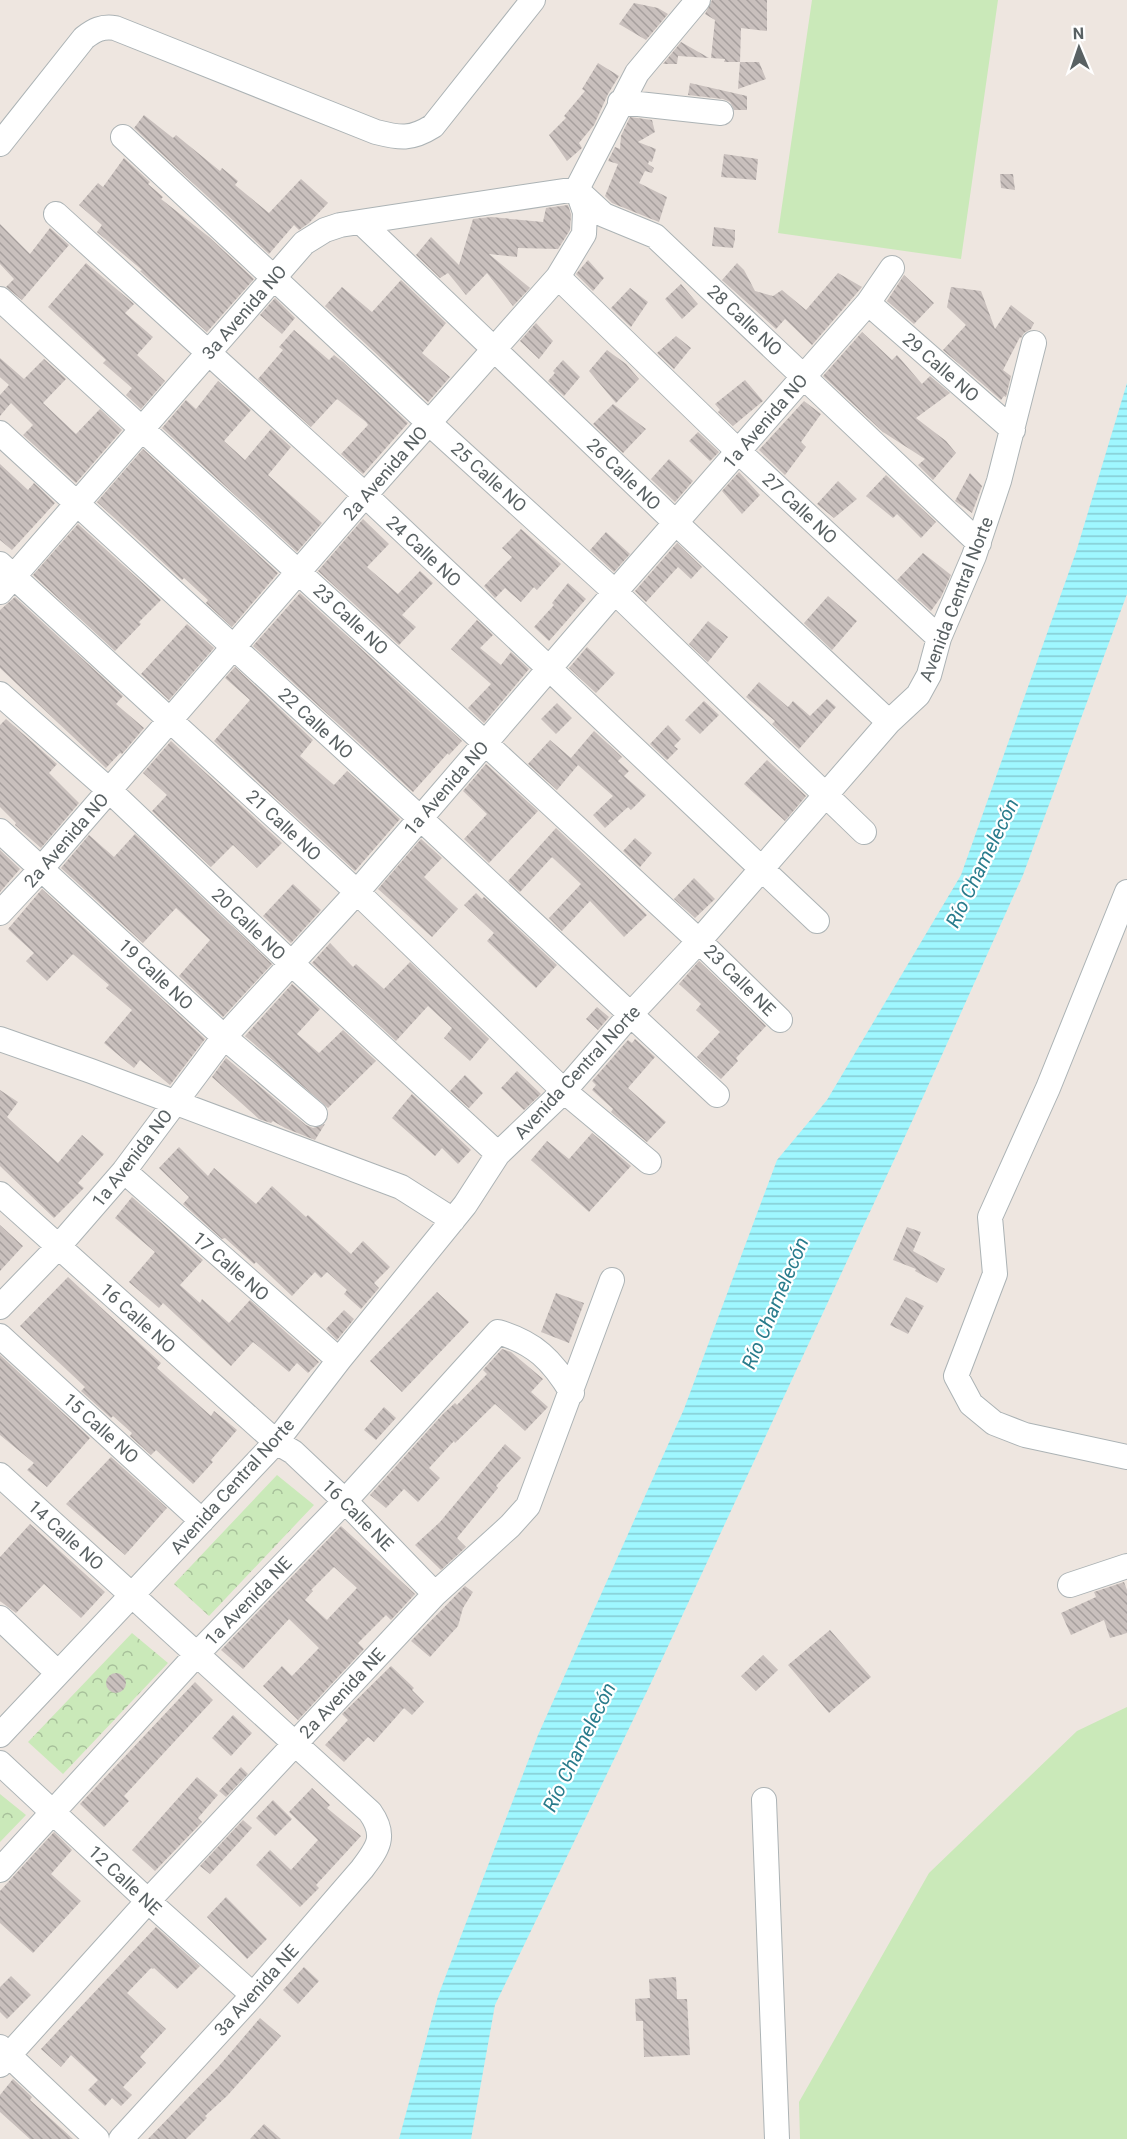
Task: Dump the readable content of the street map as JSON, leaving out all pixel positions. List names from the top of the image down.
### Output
{
  "streets": {
    "street": [
      "3a Avenida NO",
      "28 Calle NO",
      "29 Calle NO",
      "1a Avenida NO",
      "2a Avenida NO",
      "26 Calle NO",
      "25 Calle NO",
      "27 Calle NO",
      "24 Calle NO",
      "Avenida Central Norte",
      "23 Calle NO",
      "22 Calle NO",
      "21 Calle NO",
      "20 Calle NO",
      "19 Calle NO",
      "23 Calle NE",
      "17 Calle NO",
      "16 Calle NO",
      "15 Calle NO",
      "16 Calle NE",
      "14 Calle NO",
      "1a Avenida NE",
      "2a Avenida NE",
      "12 Calle NE",
      "3a Avenida NE"
    ]
  },
  "crossings": [
    ["3a Avenida NO", "28 Calle NO"],
    ["3a Avenida NO", "2a Avenida NO"],
    ["3a Avenida NO", "26 Calle NO"],
    ["3a Avenida NO", "25 Calle NO"],
    ["3a Avenida NO", "24 Calle NO"],
    ["3a Avenida NO", "23 Calle NO"],
    ["3a Avenida NO", "22 Calle NO"],
    ["3a Avenida NO", "21 Calle NO"],
    ["28 Calle NO", "1a Avenida NO"],
    ["28 Calle NO", "2a Avenida NO"],
    ["28 Calle NO", "Avenida Central Norte"],
    ["29 Calle NO", "1a Avenida NO"],
    ["29 Calle NO", "Avenida Central Norte"],
    ["1a Avenida NO", "26 Calle NO"],
    ["1a Avenida NO", "25 Calle NO"],
    ["1a Avenida NO", "27 Calle NO"],
    ["1a Avenida NO", "24 Calle NO"],
    ["1a Avenida NO", "23 Calle NO"],
    ["1a Avenida NO", "22 Calle NO"],
    ["1a Avenida NO", "21 Calle NO"],
    ["1a Avenida NO", "20 Calle NO"],
    ["1a Avenida NO", "19 Calle NO"],
    ["1a Avenida NO", "17 Calle NO"],
    ["1a Avenida NO", "16 Calle NO"],
    ["2a Avenida NO", "26 Calle NO"],
    ["2a Avenida NO", "25 Calle NO"],
    ["2a Avenida NO", "27 Calle NO"],
    ["2a Avenida NO", "24 Calle NO"],
    ["2a Avenida NO", "23 Calle NO"],
    ["2a Avenida NO", "22 Calle NO"],
    ["2a Avenida NO", "21 Calle NO"],
    ["2a Avenida NO", "20 Calle NO"],
    ["2a Avenida NO", "19 Calle NO"],
    ["26 Calle NO", "Avenida Central Norte"],
    ["25 Calle NO", "Avenida Central Norte"],
    ["27 Calle NO", "Avenida Central Norte"],
    ["24 Calle NO", "Avenida Central Norte"],
    ["Avenida Central Norte", "23 Calle NO"],
    ["Avenida Central Norte", "22 Calle NO"],
    ["Avenida Central Norte", "21 Calle NO"],
    ["Avenida Central Norte", "20 Calle NO"],
    ["Avenida Central Norte", "23 Calle NE"],
    ["Avenida Central Norte", "17 Calle NO"],
    ["Avenida Central Norte", "16 Calle NO"],
    ["Avenida Central Norte", "15 Calle NO"],
    ["Avenida Central Norte", "16 Calle NE"],
    ["Avenida Central Norte", "14 Calle NO"],
    ["23 Calle NO", "23 Calle NE"],
    ["16 Calle NO", "16 Calle NE"],
    ["16 Calle NE", "1a Avenida NE"],
    ["16 Calle NE", "2a Avenida NE"],
    ["14 Calle NO", "1a Avenida NE"],
    ["14 Calle NO", "2a Avenida NE"],
    ["14 Calle NO", "3a Avenida NE"],
    ["1a Avenida NE", "2a Avenida NE"],
    ["1a Avenida NE", "12 Calle NE"],
    ["2a Avenida NE", "12 Calle NE"],
    ["12 Calle NE", "3a Avenida NE"]
  ],
  "water": ["Río Chamelecón"],
  "north": "top"
}
